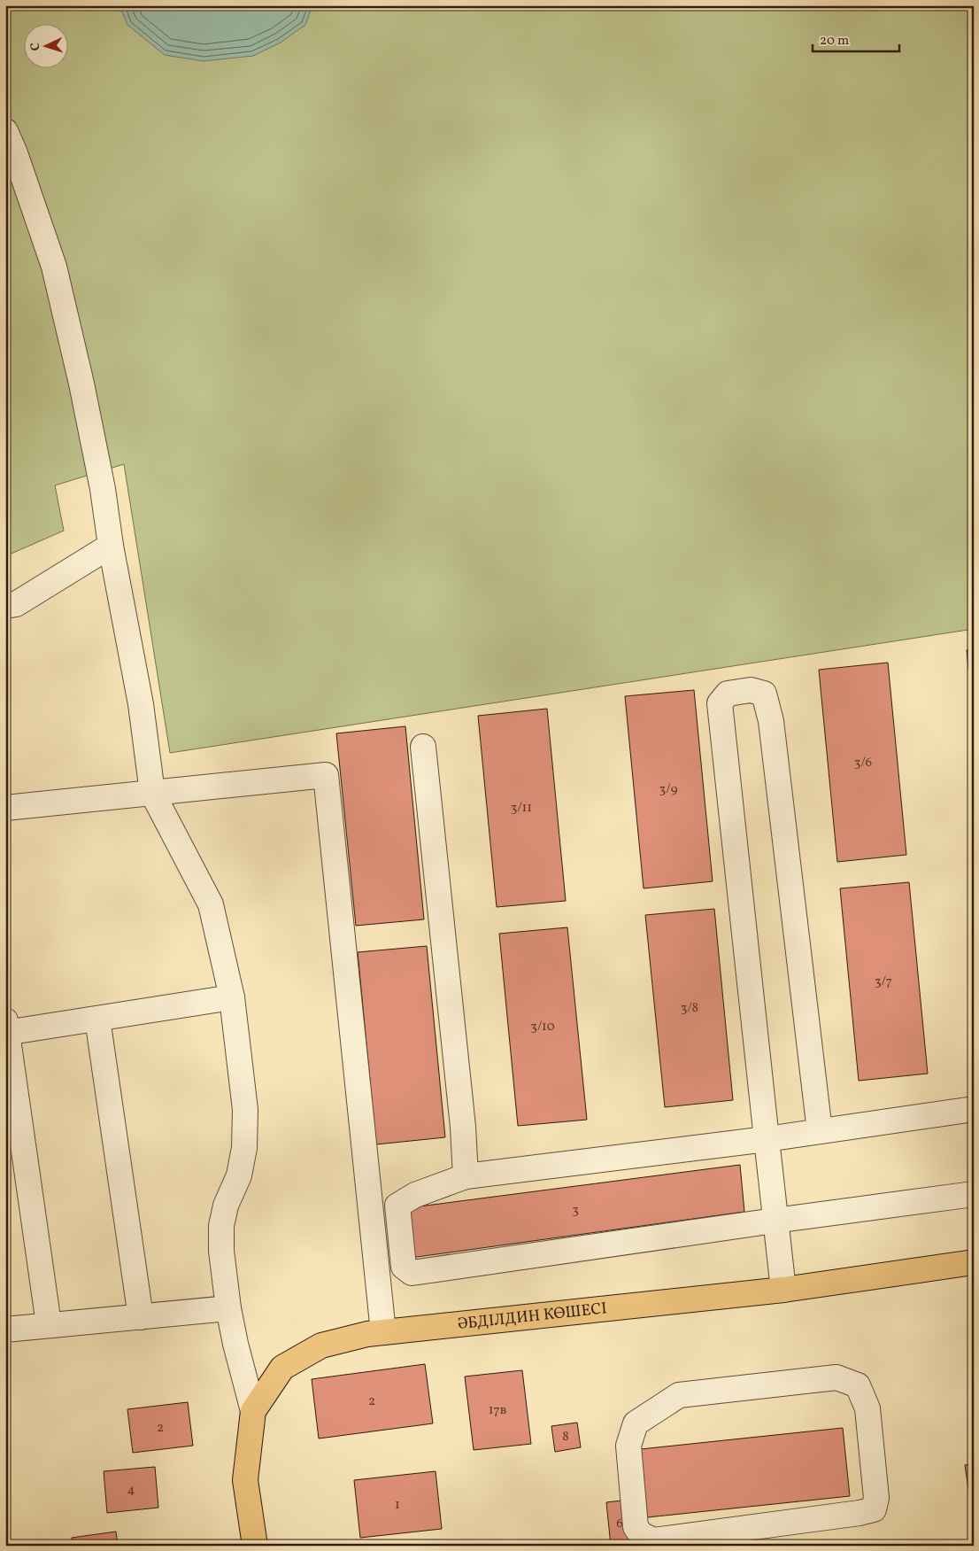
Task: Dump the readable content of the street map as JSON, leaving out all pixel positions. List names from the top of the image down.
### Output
{
  "streets": {
    "main road": ["ӘБДІЛДИН КӨШЕСІ"]
  },
  "house_numbers": [
    "3/6",
    "3/9",
    "3/11",
    "3/7",
    "3/8",
    "3/10",
    "3",
    "2",
    "17в",
    "2",
    "8",
    "4",
    "1",
    "6"
  ],
  "scale_bar": "20 m",
  "north": "left"
}
